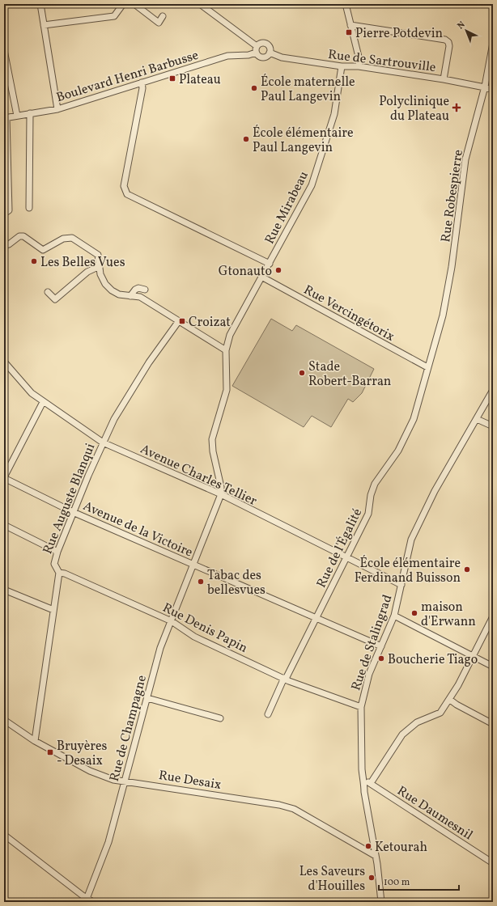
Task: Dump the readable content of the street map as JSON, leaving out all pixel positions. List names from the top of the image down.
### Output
{
  "streets": {
    "street": [
      "Rue de Sartrouville",
      "Boulevard Henri Barbusse",
      "Rue Robespierre",
      "Rue Mirabeau",
      "Rue Vercingétorix",
      "Avenue Charles Tellier",
      "Rue Auguste Blanqui",
      "Avenue de la Victoire",
      "Rue de l'Égalité",
      "Rue Denis Papin",
      "Rue de Stalingrad",
      "Rue de Champagne",
      "Rue Desaix",
      "Rue Daumesnil"
    ]
  },
  "crossings": [
    ["Rue de Sartrouville", "Boulevard Henri Barbusse"],
    ["Rue de Sartrouville", "Rue Robespierre"],
    ["Rue de Sartrouville", "Rue Mirabeau"],
    ["Rue Robespierre", "Rue de l'Égalité"],
    ["Rue Mirabeau", "Rue Vercingétorix"],
    ["Rue Mirabeau", "Avenue Charles Tellier"],
    ["Rue Mirabeau", "Rue de Champagne"],
    ["Rue Vercingétorix", "Rue de l'Égalité"],
    ["Avenue Charles Tellier", "Rue Auguste Blanqui"],
    ["Avenue Charles Tellier", "Rue de l'Égalité"],
    ["Avenue Charles Tellier", "Rue de Stalingrad"],
    ["Avenue Charles Tellier", "Rue de Champagne"],
    ["Rue Auguste Blanqui", "Avenue de la Victoire"],
    ["Rue Auguste Blanqui", "Rue Denis Papin"],
    ["Rue Auguste Blanqui", "Rue Desaix"],
    ["Avenue de la Victoire", "Rue de l'Égalité"],
    ["Avenue de la Victoire", "Rue de Champagne"],
    ["Rue de l'Égalité", "Rue Denis Papin"],
    ["Rue Denis Papin", "Rue de Stalingrad"],
    ["Rue Denis Papin", "Rue de Champagne"],
    ["Rue de Stalingrad", "Rue Desaix"],
    ["Rue de Stalingrad", "Rue Daumesnil"],
    ["Rue de Champagne", "Rue Desaix"]
  ],
  "places": {
    "transit": [
      "Pierre Potdevin",
      "Plateau",
      "Croizat",
      "Bruyères - Desaix"
    ],
    "other": [
      "École maternelle Paul Langevin",
      "École élémentaire Paul Langevin",
      "Les Belles Vues",
      "Gtonauto",
      "Stade Robert-Barran",
      "École élémentaire Ferdinand Buisson",
      "Tabac des bellesvues",
      "maison d'Erwann",
      "Boucherie Tiago",
      "Ketourah",
      "Les Saveurs d'Houilles"
    ],
    "health": ["Polyclinique du Plateau"]
  },
  "scale_bar": "100 m",
  "north": "top left"
}
